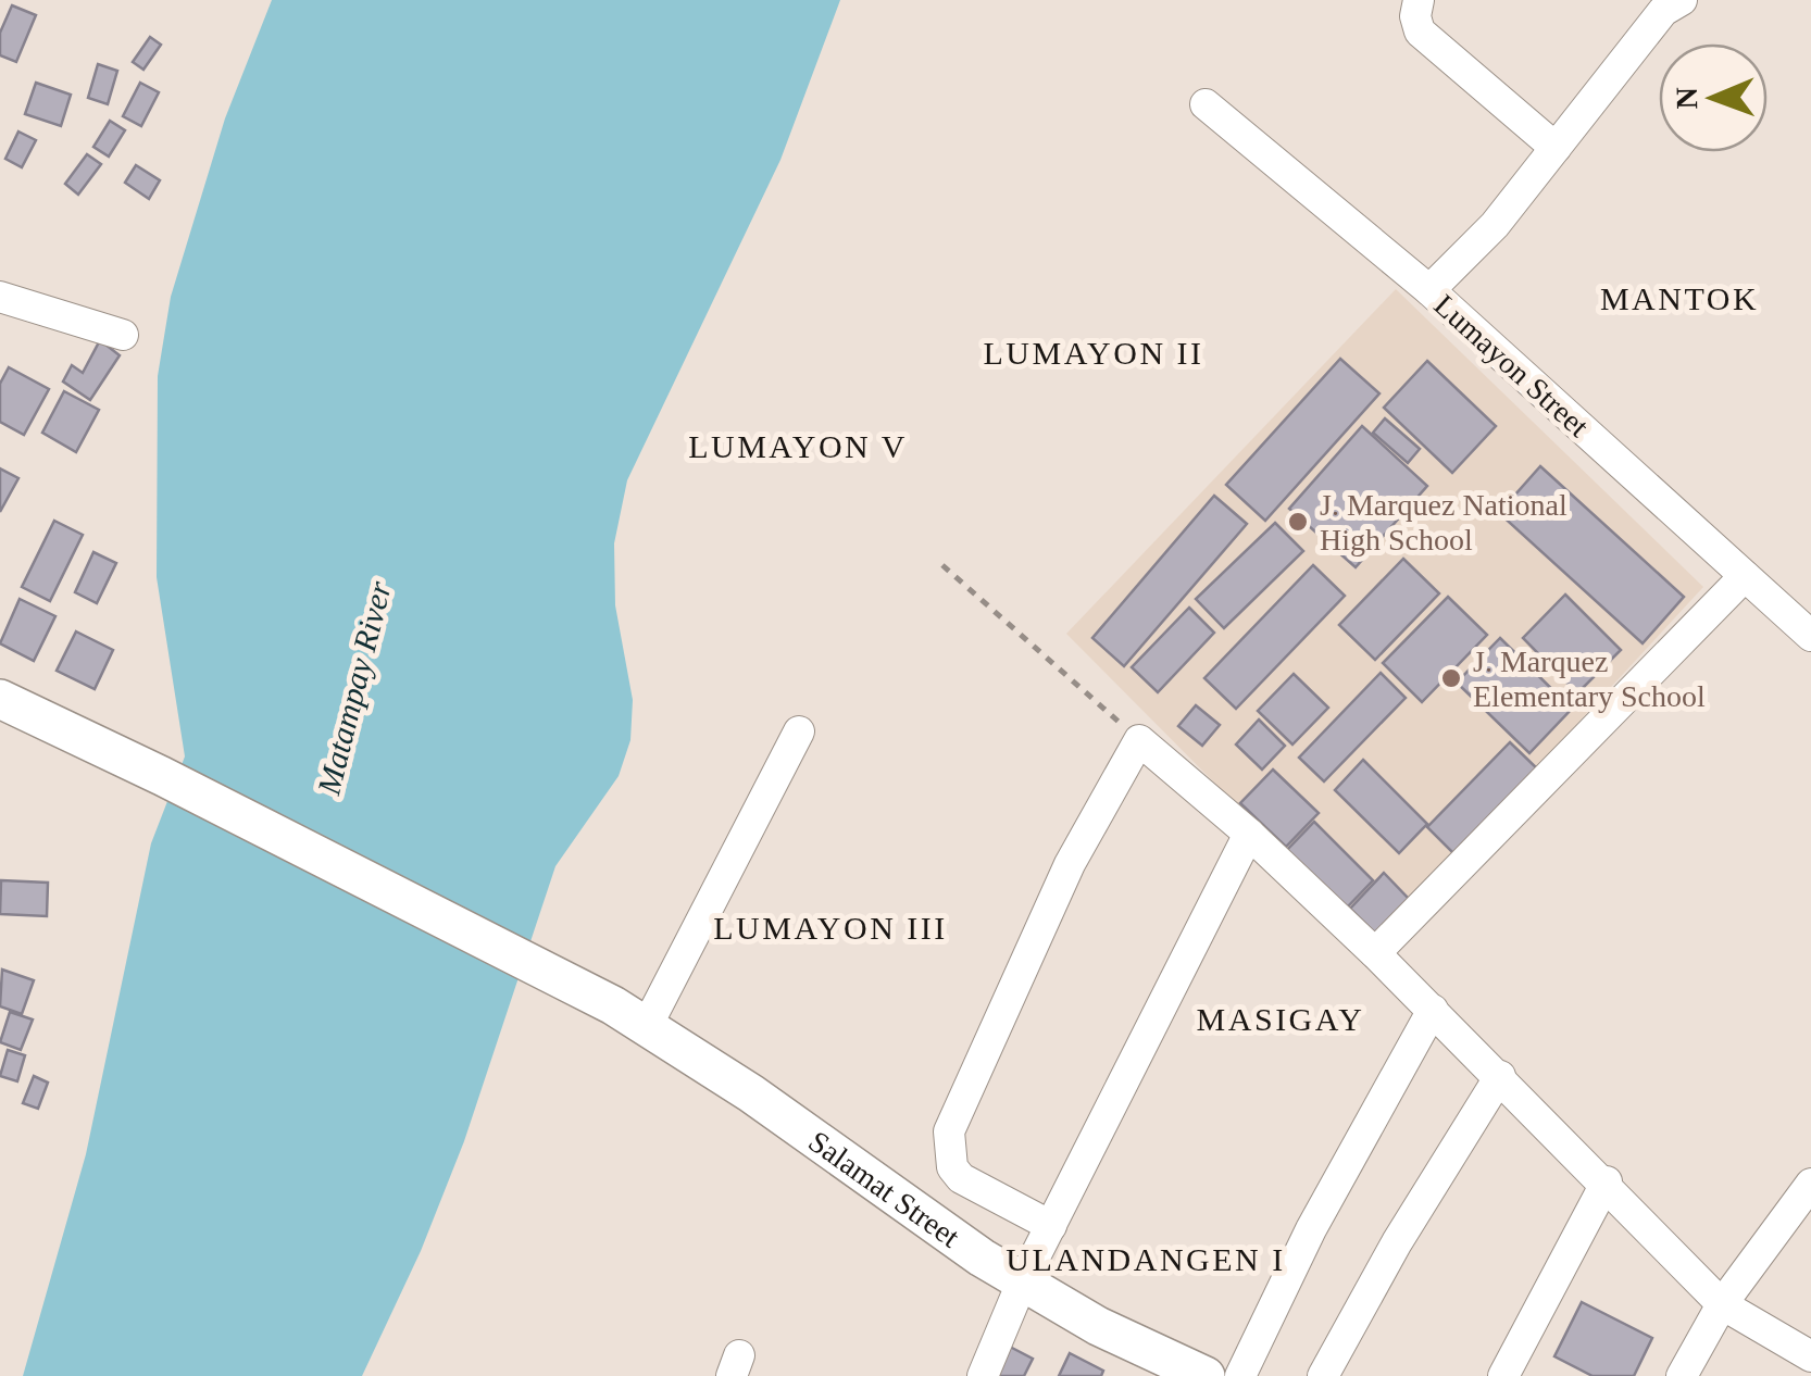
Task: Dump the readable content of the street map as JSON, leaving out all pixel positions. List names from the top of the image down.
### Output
{
  "streets": {
    "main road": ["Salamat Street"],
    "street": ["Lumayon Street"]
  },
  "districts": [
    "MANTOK",
    "LUMAYON II",
    "LUMAYON V",
    "LUMAYON III",
    "MASIGAY",
    "ULANDANGEN I"
  ],
  "water": ["Matampay River"],
  "places": ["J. Marquez National High School", "J. Marquez Elementary School"],
  "north": "left"
}
